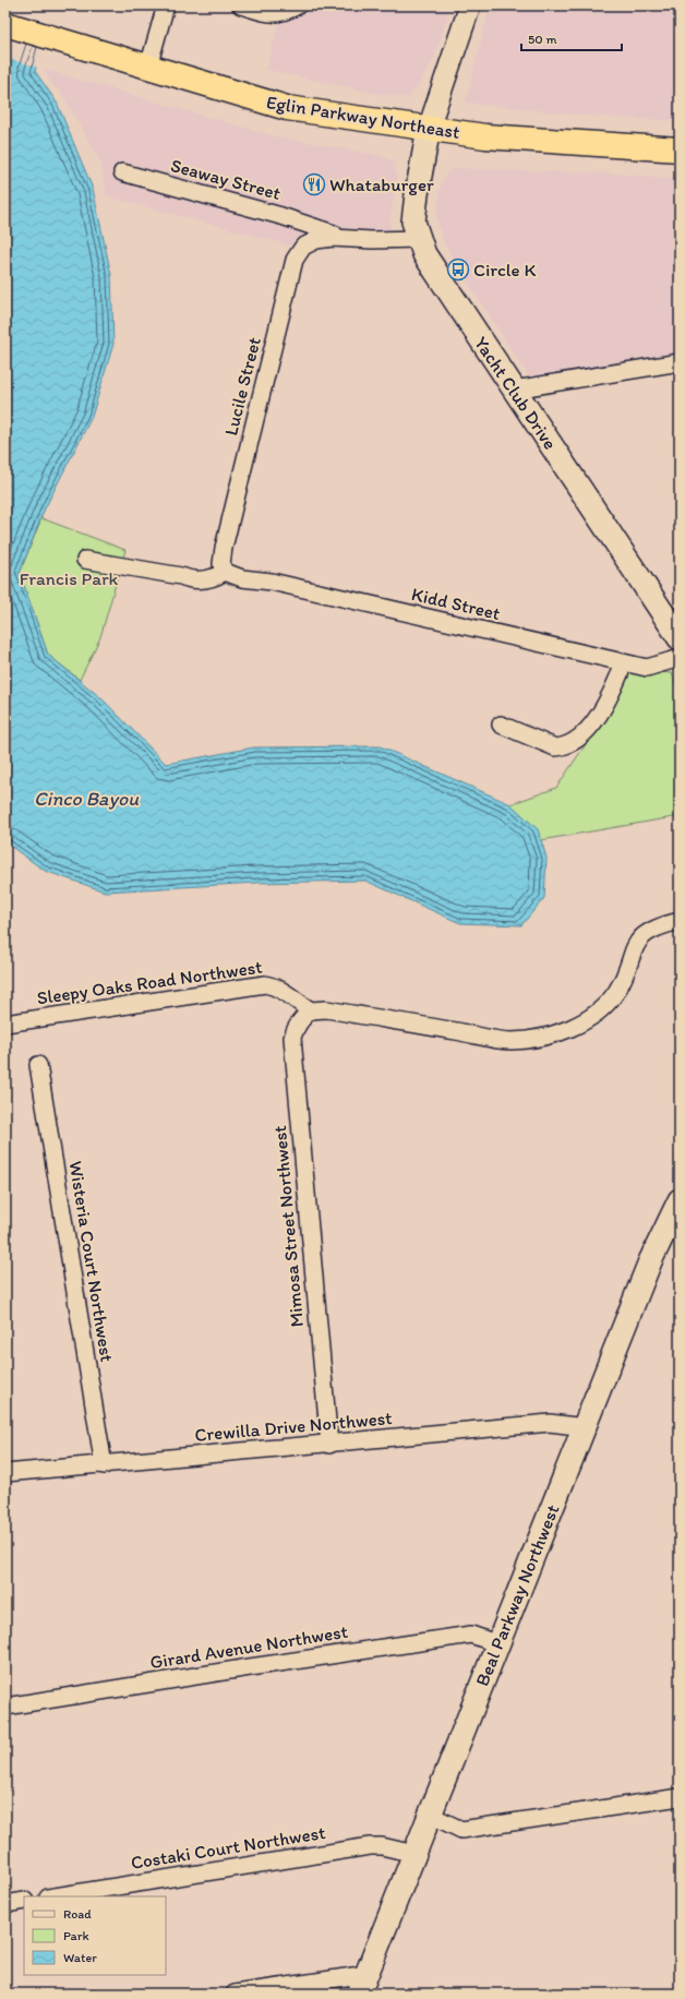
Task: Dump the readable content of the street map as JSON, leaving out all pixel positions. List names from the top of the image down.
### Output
{
  "streets": {
    "highway": ["Eglin Parkway Northeast"],
    "main road": ["Yacht Club Drive", "Beal Parkway Northwest"],
    "street": [
      "Seaway Street",
      "Lucile Street",
      "Kidd Street",
      "Sleepy Oaks Road Northwest",
      "Mimosa Street Northwest",
      "Wisteria Court Northwest",
      "Crewilla Drive Northwest",
      "Girard Avenue Northwest",
      "Costaki Court Northwest"
    ]
  },
  "crossings": [
    ["Eglin Parkway Northeast", "Yacht Club Drive"],
    ["Seaway Street", "Lucile Street"],
    ["Seaway Street", "Yacht Club Drive"],
    ["Lucile Street", "Kidd Street"],
    ["Sleepy Oaks Road Northwest", "Mimosa Street Northwest"],
    ["Mimosa Street Northwest", "Crewilla Drive Northwest"],
    ["Wisteria Court Northwest", "Crewilla Drive Northwest"],
    ["Crewilla Drive Northwest", "Beal Parkway Northwest"],
    ["Beal Parkway Northwest", "Girard Avenue Northwest"],
    ["Beal Parkway Northwest", "Costaki Court Northwest"]
  ],
  "water": ["Cinco Bayou"],
  "parks": ["Francis Park"],
  "places": {
    "restaurant": ["Whataburger"],
    "bus stop": ["Circle K"]
  },
  "legend": ["Road", "Park", "Water"],
  "scale_bar": "50 m"
}
